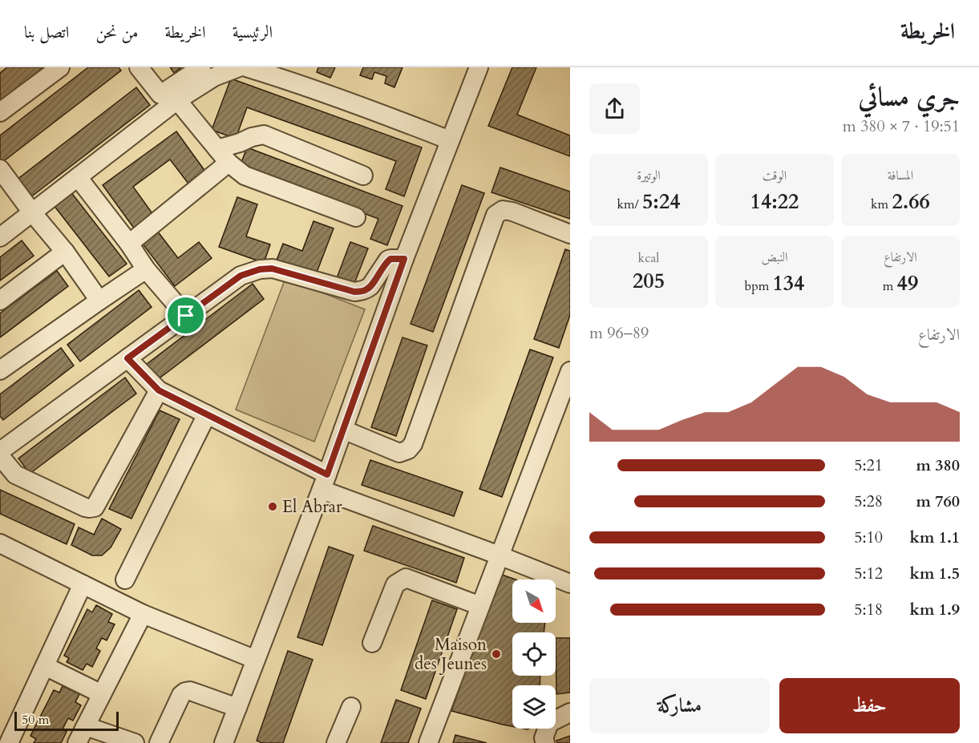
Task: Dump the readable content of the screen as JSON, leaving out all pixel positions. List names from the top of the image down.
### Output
{
  "places": ["El Abrar", "Maison des Jeunes"],
  "scale_bar": "50 m",
  "north": "bottom right",
  "page": {
    "header": "الخريطة",
    "nav": [
      "الرئيسية",
      "الخريطة",
      "من نحن",
      "اتصل بنا"
    ],
    "heading": ["جري مسائي", "19:51 · 7 × 380 m"],
    "stats": [
      ["المسافة", "2.66 km"],
      ["الوقت", "14:22"],
      ["الوتيرة", "5:24 /km"],
      ["الارتفاع", "49 m"],
      ["النبض", "134 bpm"],
      ["kcal", "205"]
    ],
    "chart": ["الارتفاع", "89–96 m"],
    "list": [
      {
        "name": "380 m",
        "note": "5:21"
      },
      {
        "name": "760 m",
        "note": "5:28"
      },
      {
        "name": "1.1 km",
        "note": "5:10"
      },
      {
        "name": "1.5 km",
        "note": "5:12"
      },
      {
        "name": "1.9 km",
        "note": "5:18"
      }
    ],
    "buttons": ["حفظ", "مشاركة"],
    "scale": "50 m"
  }
}
